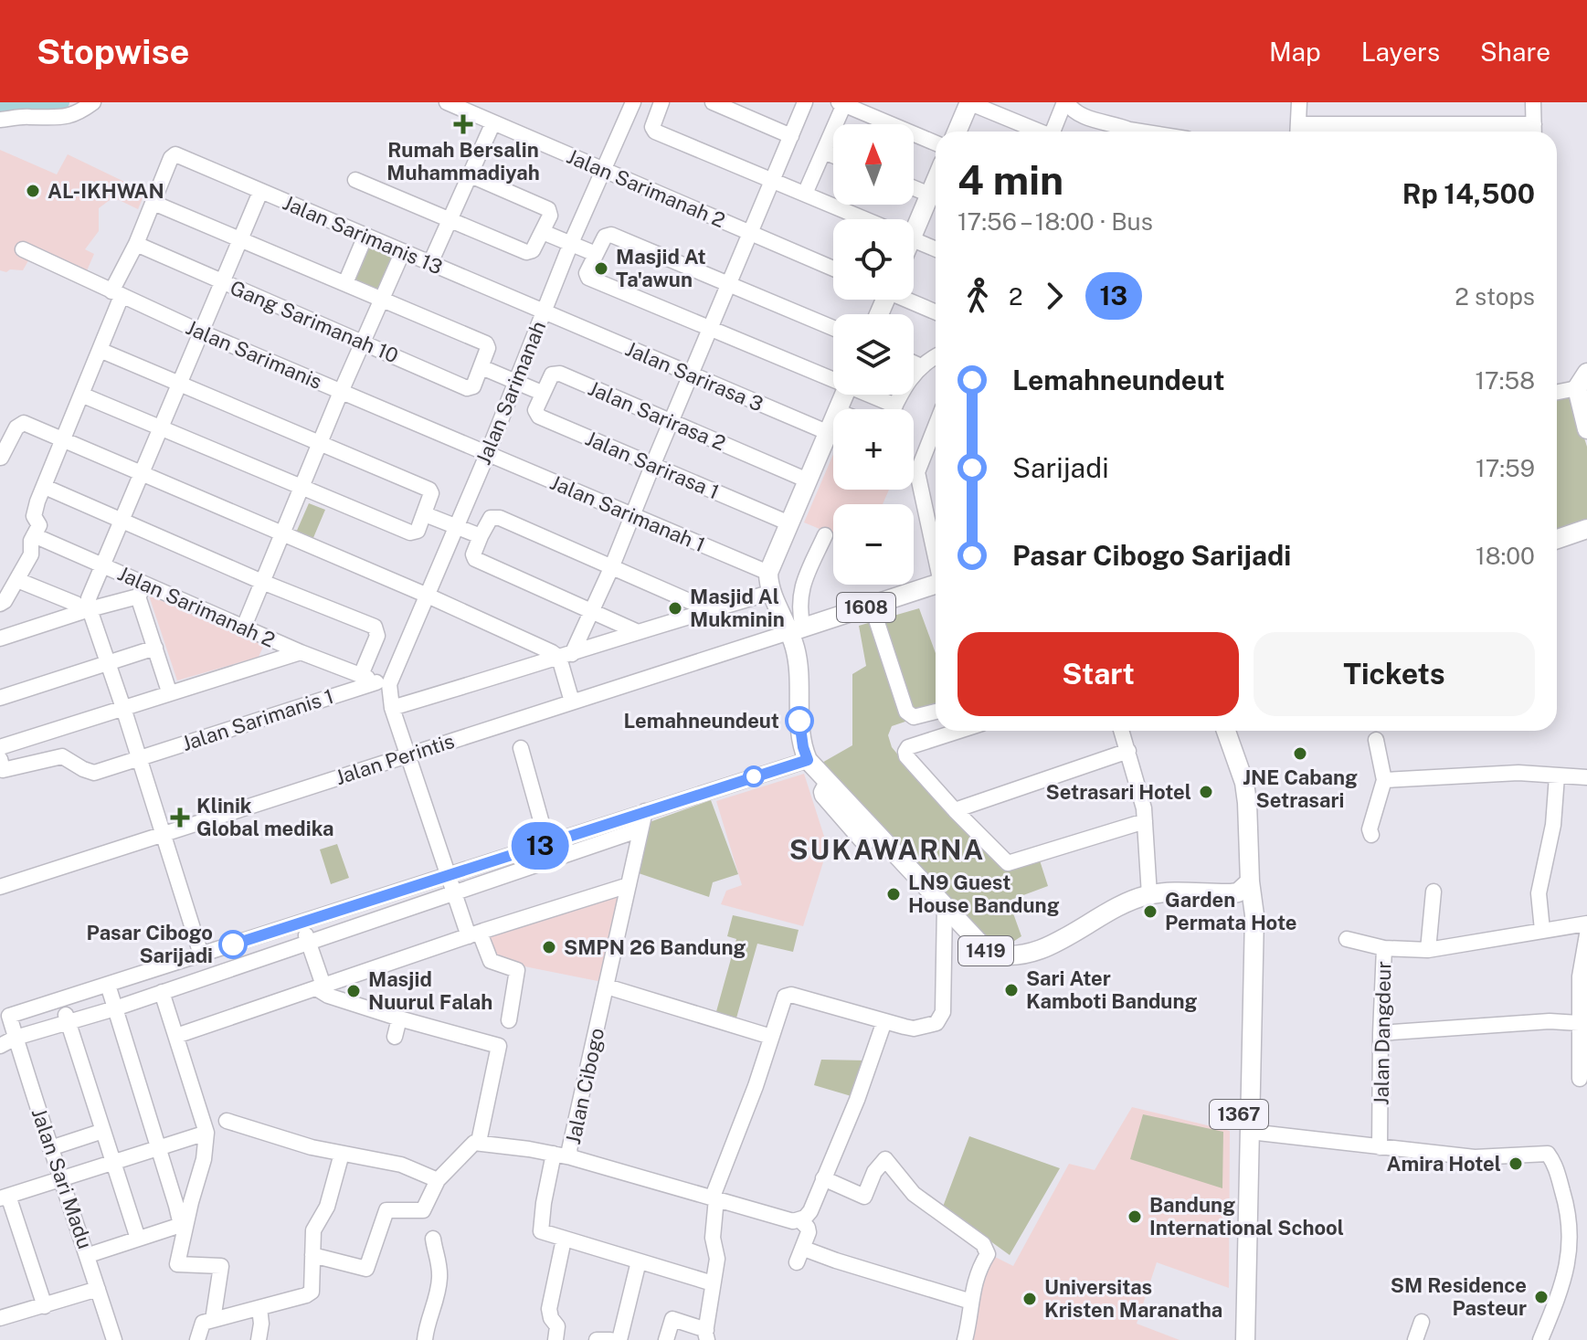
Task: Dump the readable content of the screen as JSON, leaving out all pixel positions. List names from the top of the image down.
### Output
{
  "streets": {
    "main road": ["1608", "1419", "1367"],
    "street": [
      "Jalan Sarimanah 2",
      "Jalan Sarimanis 13",
      "Gang Sarimanah 10",
      "Jalan Sarimanis",
      "Jalan Sarirasa 3",
      "Jalan Sarimanah",
      "Jalan Sarirasa 2",
      "Jalan Sarirasa 1",
      "Jalan Sarimanah 1",
      "Jalan Sarimanis 1",
      "Jalan Perintis",
      "Jalan Dangdeur",
      "Jalan Cibogo",
      "Jalan Sari Madu"
    ]
  },
  "crossings": [
    ["Jalan Sarimanah 2", "Jalan Sarimanah"],
    ["Jalan Sarimanah 2", "Jalan Sarimanis 1"],
    ["Jalan Sarimanis 13", "Jalan Sarirasa 3"],
    ["Jalan Sarimanis 13", "Jalan Sarimanah"],
    ["Jalan Sarimanis", "Jalan Sarimanah"],
    ["Jalan Sarimanis", "Jalan Sarimanah 1"],
    ["Jalan Sarirasa 3", "Jalan Sarimanah"],
    ["Jalan Sarimanah", "Jalan Sarimanah 1"],
    ["Jalan Sarimanah", "Jalan Sarimanis 1"],
    ["Jalan Sarirasa 2", "Jalan Sarirasa 1"],
    ["1608", "Jalan Perintis"],
    ["1419", "1367"]
  ],
  "districts": ["SUKAWARNA"],
  "places": {
    "health": ["Rumah Bersalin Muhammadiyah", "Klinik Global medika"],
    "other": [
      "AL-IKHWAN",
      "Masjid At Ta'awun",
      "Masjid Al Mukminin",
      "Lemahneundeut",
      "JNE Cabang Setrasari",
      "Setrasari Hotel",
      "LN9 Guest House Bandung",
      "Garden Permata Hote",
      "Pasar Cibogo Sarijadi",
      "SMPN 26 Bandung",
      "Sari Ater Kamboti Bandung",
      "Masjid Nuurul Falah",
      "Amira Hotel",
      "Bandung International School",
      "SM Residence Pasteur",
      "Universitas Kristen Maranatha"
    ]
  },
  "lines": ["bus line 13"],
  "north": "top",
  "page": {
    "header": "Stopwise",
    "nav": ["Map", "Layers", "Share"],
    "on_map": "13",
    "map_buttons": ["+", "−"],
    "heading": ["4 min", "17:56 – 18:00 · Bus", "Rp 14,500"],
    "legs": ["2", "13", "2 stops"],
    "list": [
      {
        "name": "Lemahneundeut",
        "value": "17:58"
      },
      {
        "name": "Sarijadi",
        "value": "17:59"
      },
      {
        "name": "Pasar Cibogo Sarijadi",
        "value": "18:00"
      }
    ],
    "buttons": ["Start", "Tickets"]
  }
}
